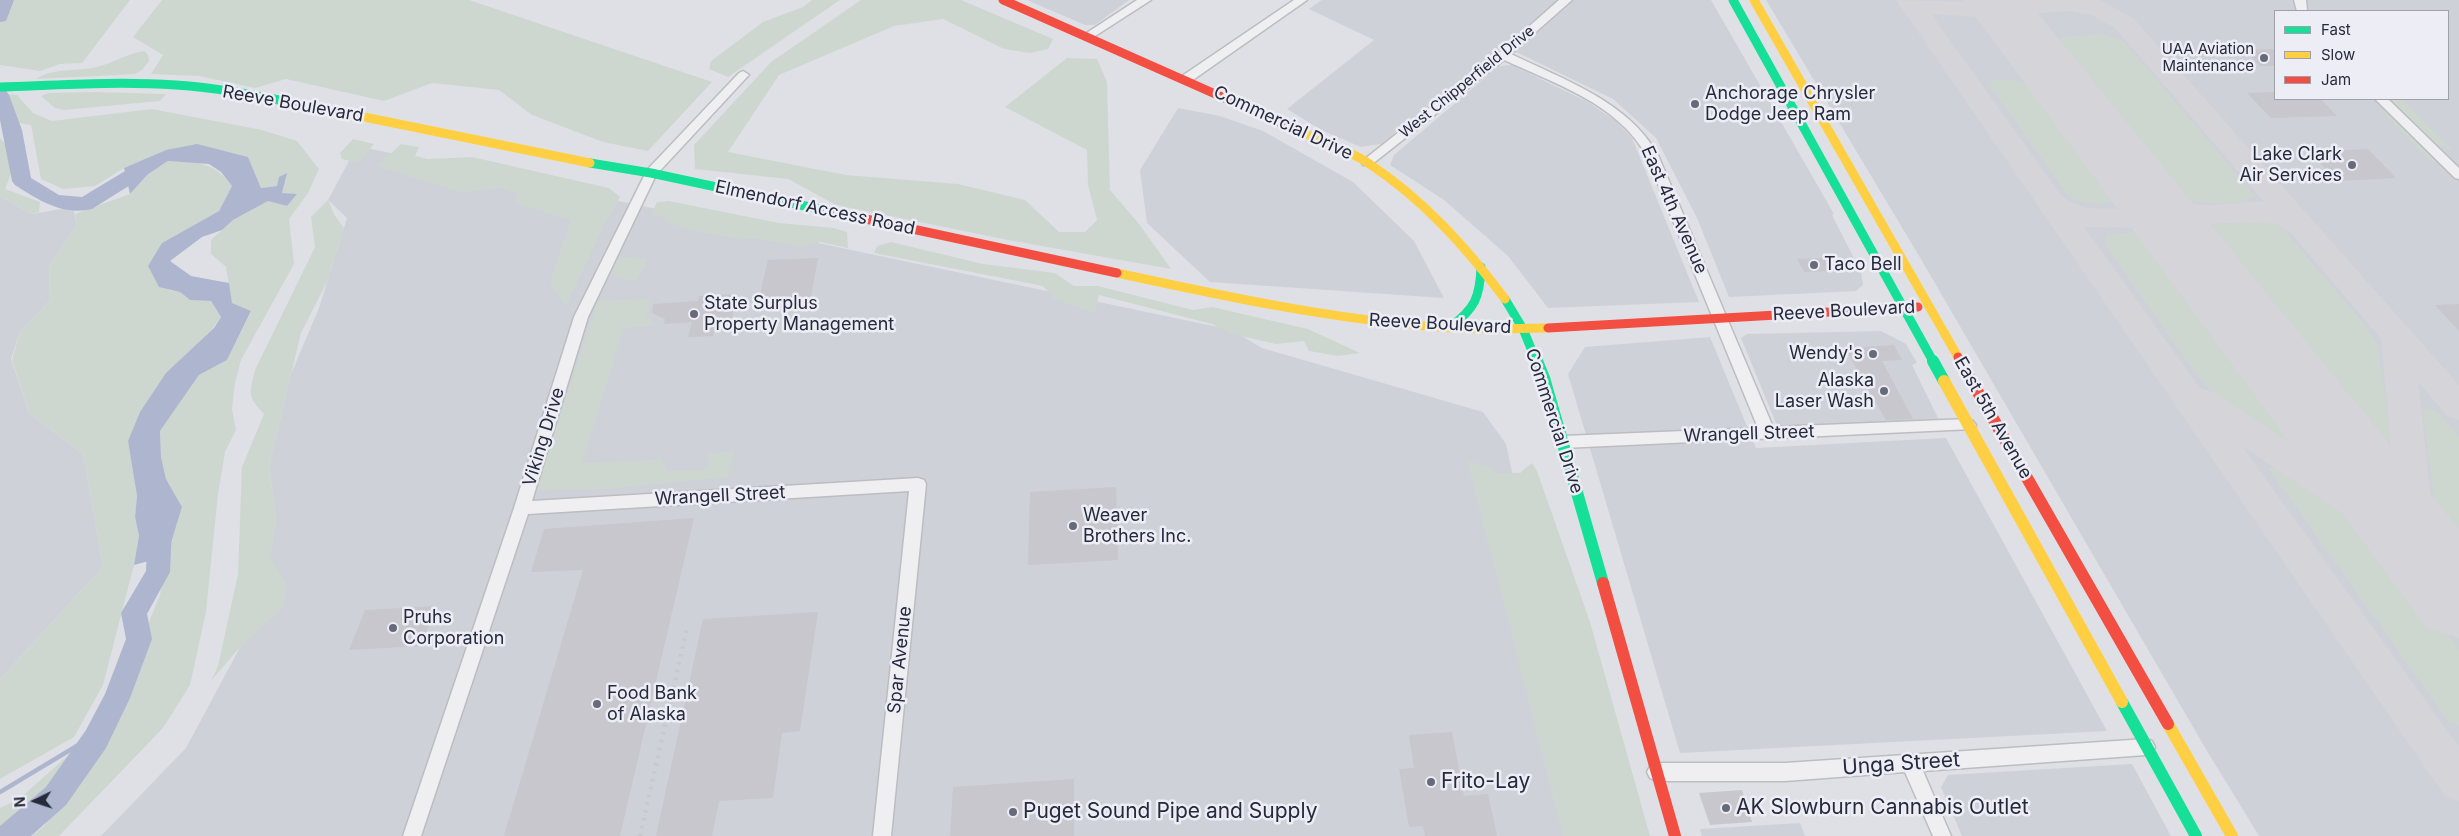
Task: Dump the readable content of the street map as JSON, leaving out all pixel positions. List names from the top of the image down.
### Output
{
  "streets": {
    "main road": [
      "Reeve Boulevard",
      "Commercial Drive",
      "Elmendorf Access Road",
      "East 5th Avenue"
    ],
    "street": [
      "West Chipperfield Drive",
      "East 4th Avenue",
      "Wrangell Street",
      "Viking Drive",
      "Spar Avenue",
      "Unga Street"
    ]
  },
  "crossings": [
    ["West Chipperfield Drive", "Commercial Drive"],
    ["West Chipperfield Drive", "East 4th Avenue"],
    ["Reeve Boulevard", "Commercial Drive"],
    ["Reeve Boulevard", "Elmendorf Access Road"],
    ["Reeve Boulevard", "East 4th Avenue"],
    ["Reeve Boulevard", "East 5th Avenue"],
    ["Commercial Drive", "Wrangell Street"],
    ["Commercial Drive", "Unga Street"],
    ["Elmendorf Access Road", "Viking Drive"],
    ["East 4th Avenue", "Wrangell Street"],
    ["East 5th Avenue", "Wrangell Street"],
    ["East 5th Avenue", "Unga Street"],
    ["Wrangell Street", "Viking Drive"],
    ["Wrangell Street", "Spar Avenue"]
  ],
  "places": [
    "UAA Aviation Maintenance",
    "Anchorage Chrysler Dodge Jeep Ram",
    "Lake Clark Air Services",
    "Taco Bell",
    "State Surplus Property Management",
    "Wendy's",
    "Alaska Laser Wash",
    "Weaver Brothers Inc.",
    "Pruhs Corporation",
    "Food Bank of Alaska",
    "Frito-Lay",
    "AK Slowburn Cannabis Outlet",
    "Puget Sound Pipe and Supply"
  ],
  "legend": ["Fast", "Slow", "Jam"],
  "north": "left"
}
